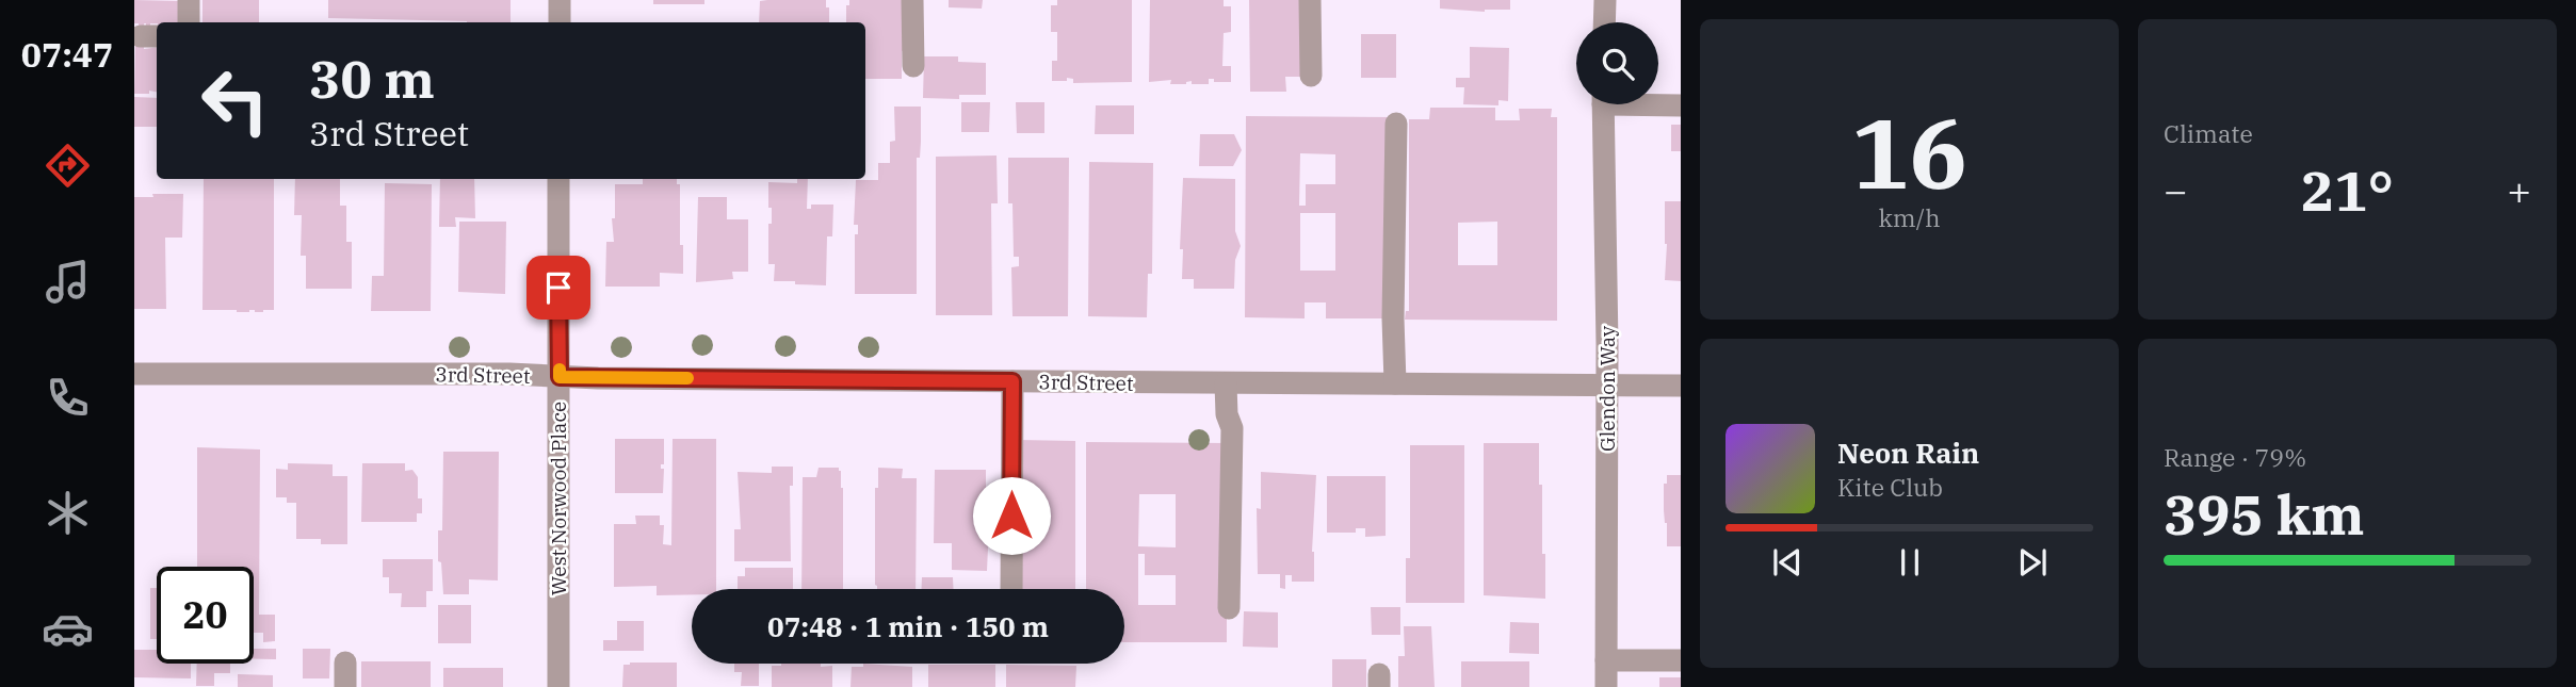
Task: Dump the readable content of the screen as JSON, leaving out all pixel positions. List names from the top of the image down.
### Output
{
  "streets": {
    "street": ["3rd Street", "Glendon Way", "West Norwood Place"]
  },
  "crossings": [
    ["3rd Street", "Glendon Way"],
    ["3rd Street", "West Norwood Place"]
  ],
  "page": {
    "tabs": "07:47",
    "tile": [
      ["16", "km/h"],
      "Climate",
      ["Range · 79%", "395 km"]
    ],
    "turn": ["30 m", "3rd Street"],
    "heat": ["−", "21°", "+"],
    "song": ["Neon Rain", "Kite Club"],
    "limit": "20",
    "trip": "07:48 · 1 min · 150 m"
  }
}
